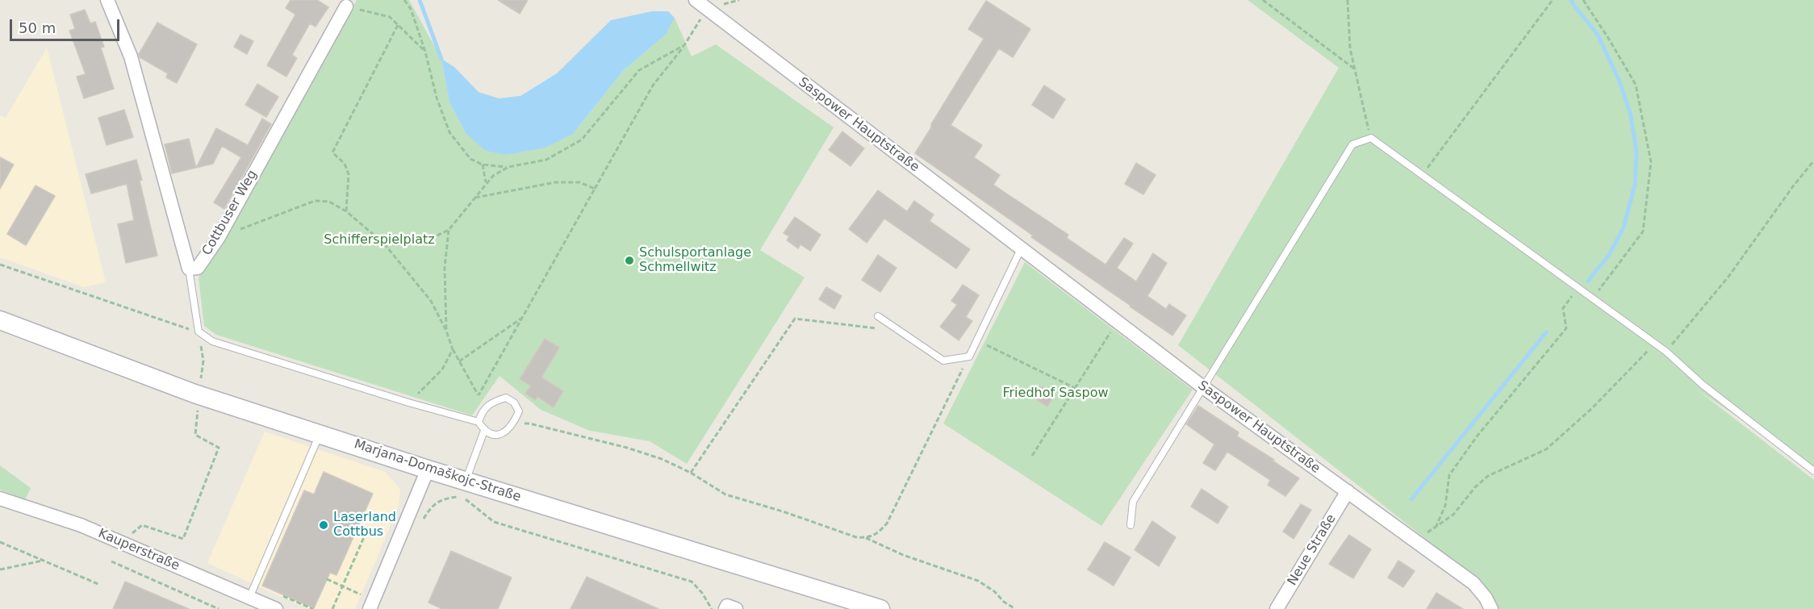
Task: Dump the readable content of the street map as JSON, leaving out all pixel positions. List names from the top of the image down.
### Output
{
  "streets": {
    "street": [
      "Saspower Hauptstraße",
      "Cottbuser Weg",
      "Marjana-Domaškojc-Straße",
      "Kauperstraße",
      "Neue Straße"
    ]
  },
  "crossings": [
    ["Saspower Hauptstraße", "Neue Straße"]
  ],
  "parks": ["Schifferspielplatz", "Friedhof Saspow"],
  "places": ["Schulsportanlage Schmellwitz", "Laserland Cottbus"],
  "scale_bar": "50 m"
}
